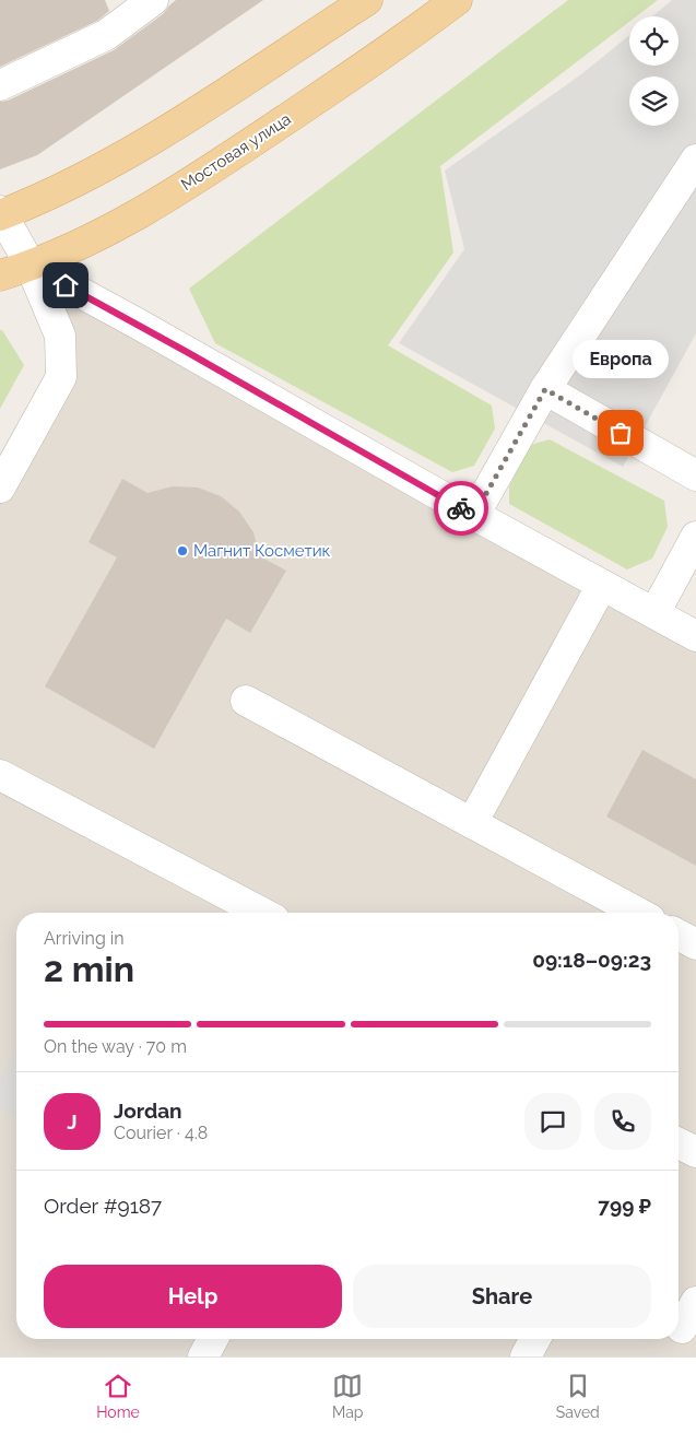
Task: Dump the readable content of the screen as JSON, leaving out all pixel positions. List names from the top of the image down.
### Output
{
  "streets": {
    "main road": ["Мостовая улица"]
  },
  "places": ["Европа", "Магнит Косметик"],
  "page": {
    "bubble": "Европа",
    "heading": ["2 min", "Arriving in", "09:18–09:23"],
    "panel": [
      "Jordan",
      "Courier · 4.8",
      "Order #9187",
      "799 ₽"
    ],
    "bar": "On the way · 70 m",
    "round": "J",
    "buttons": ["Help", "Share"],
    "tabs": ["Home", "Map", "Saved"]
  }
}
